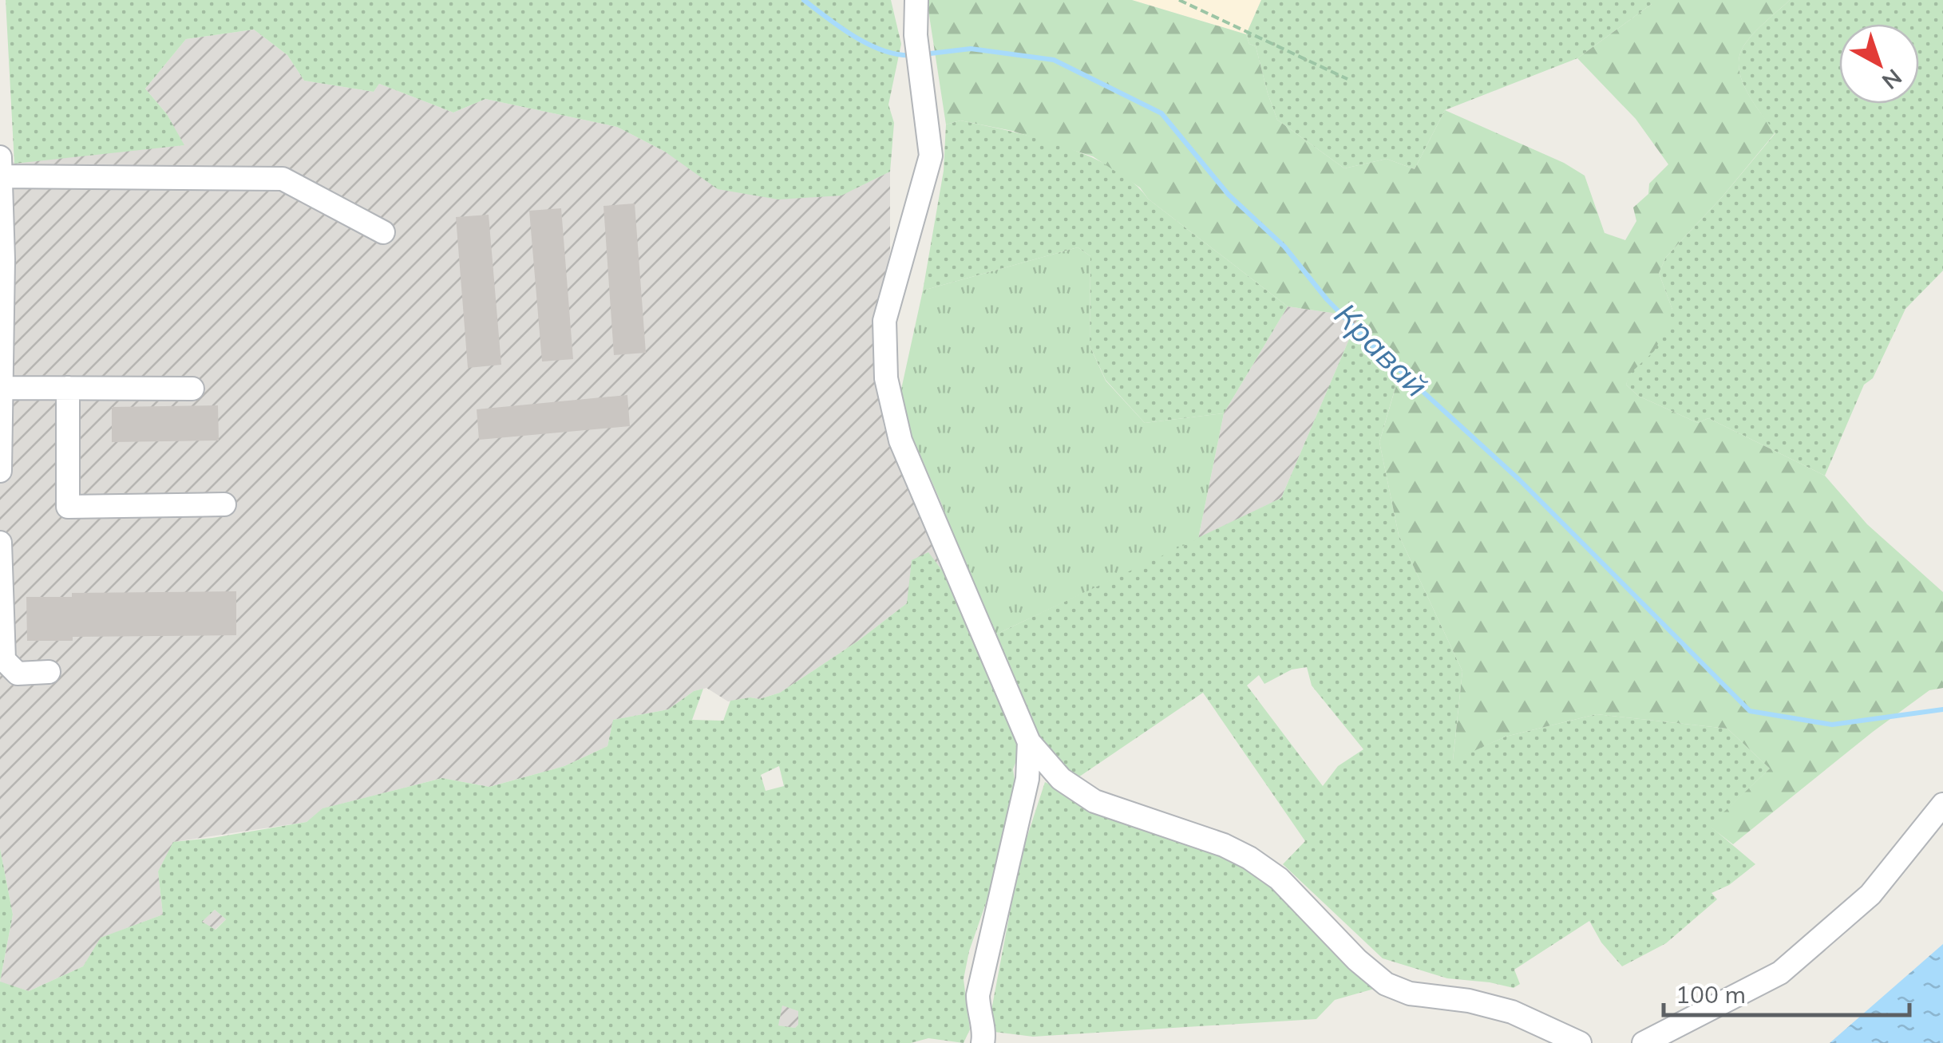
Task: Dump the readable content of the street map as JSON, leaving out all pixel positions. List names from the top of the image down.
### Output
{
  "water": ["Кравай"],
  "scale_bar": "100 m",
  "north": "bottom right"
}
